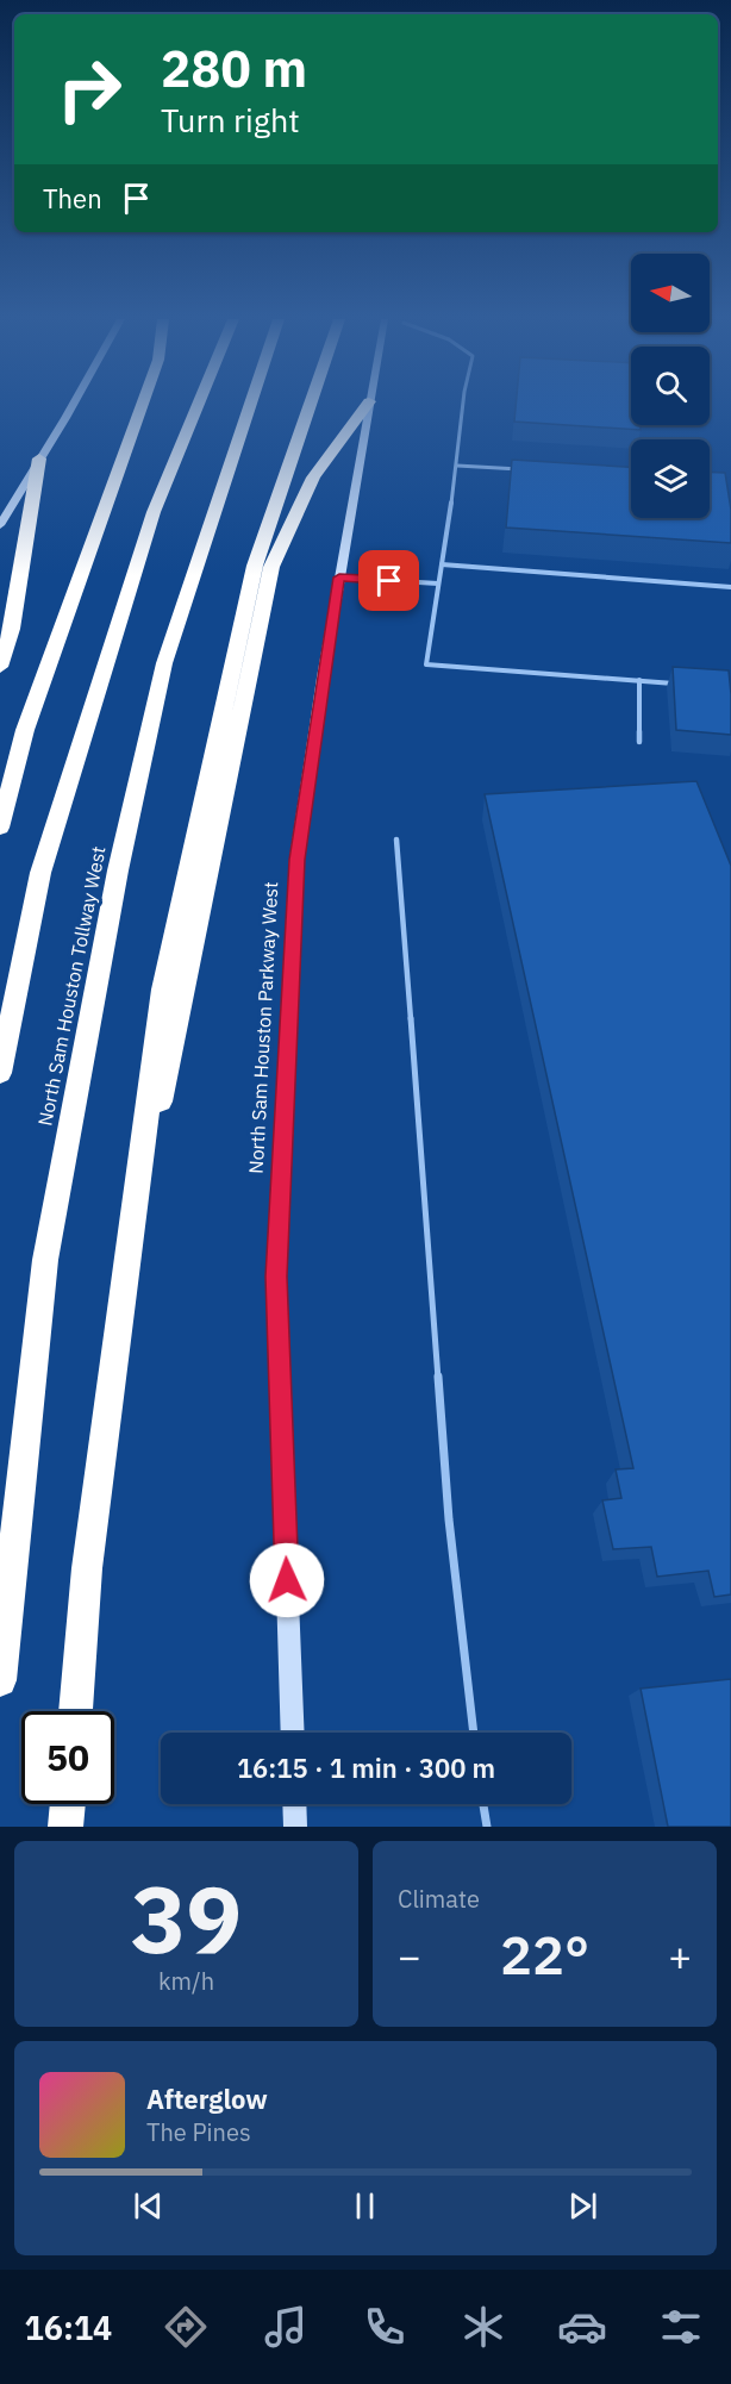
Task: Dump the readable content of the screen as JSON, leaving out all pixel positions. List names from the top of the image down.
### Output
{
  "streets": {
    "highway": ["North Sam Houston Tollway West"],
    "main road": ["North Sam Houston Parkway West"]
  },
  "north": "left",
  "page": {
    "turn": ["280 m", "Turn right"],
    "then": "Then",
    "limit": "50",
    "trip": "16:15 · 1 min · 300 m",
    "tile": [
      ["39", "km/h"],
      "Climate"
    ],
    "heat": ["−", "22°", "+"],
    "song": ["Afterglow", "The Pines"],
    "tabs": "16:14"
  }
}
